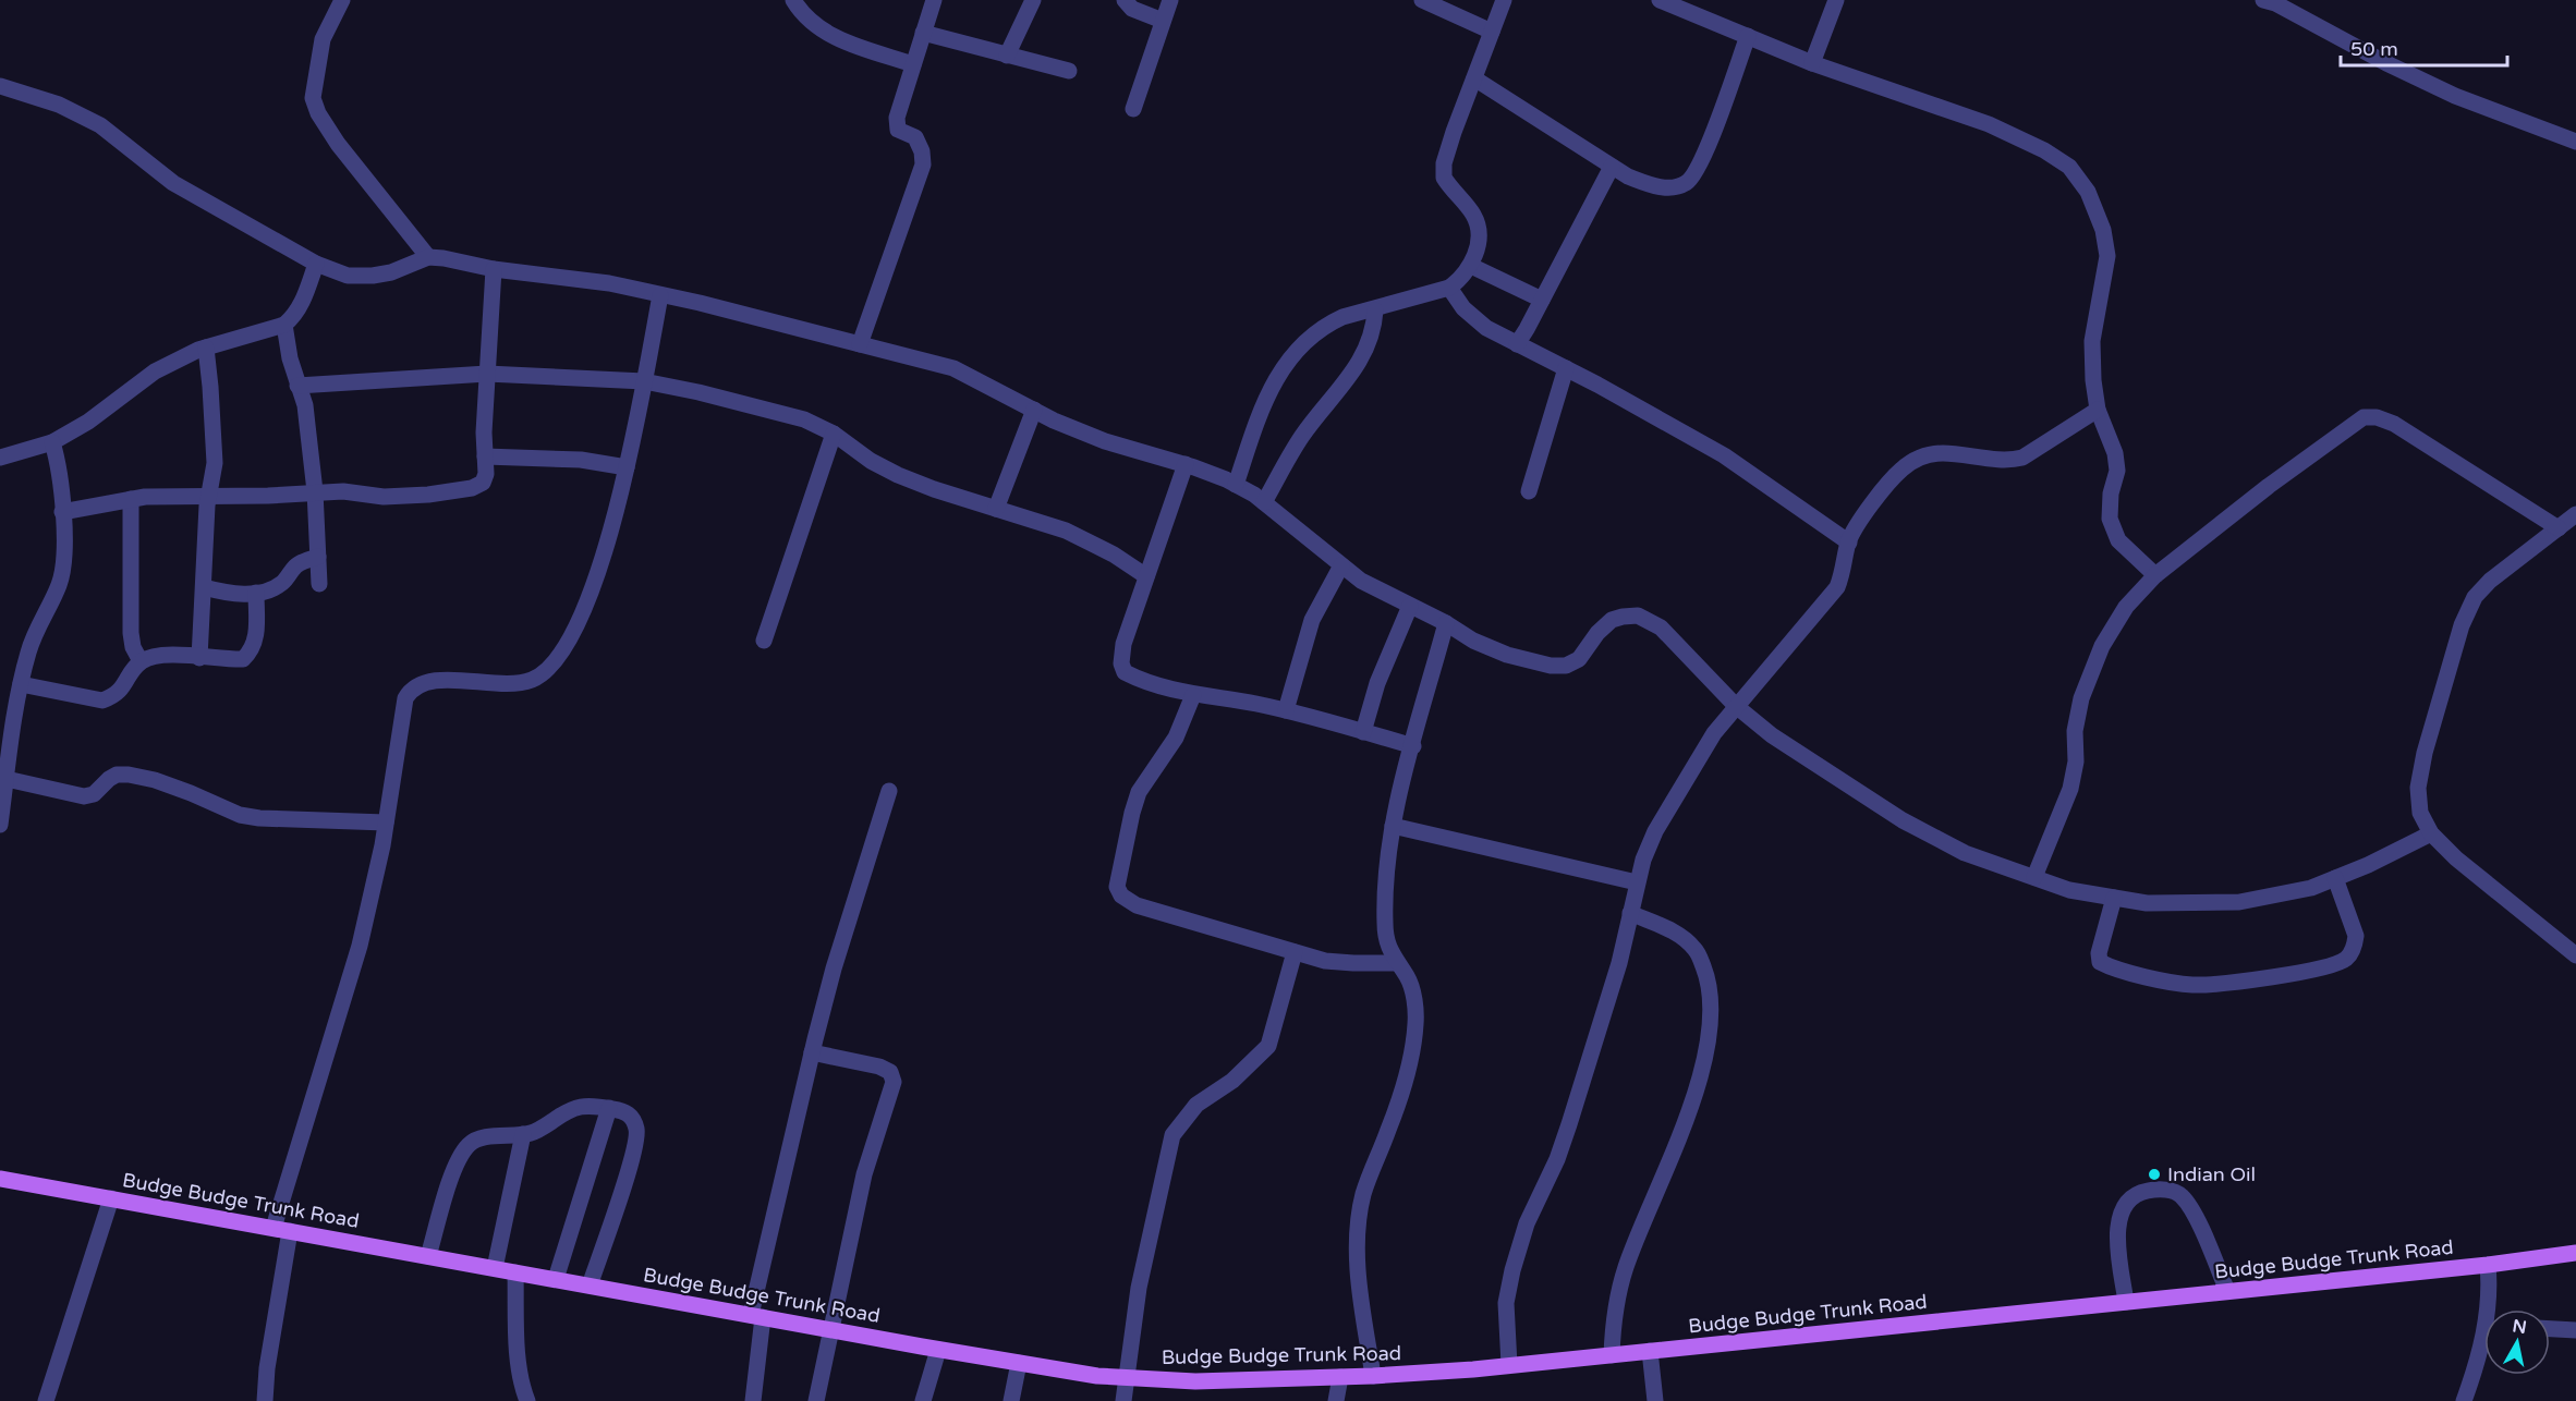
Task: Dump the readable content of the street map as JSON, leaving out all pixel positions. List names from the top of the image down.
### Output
{
  "streets": {
    "main road": ["Budge Budge Trunk Road"]
  },
  "places": ["Indian Oil"],
  "scale_bar": "50 m",
  "north": "top"
}
